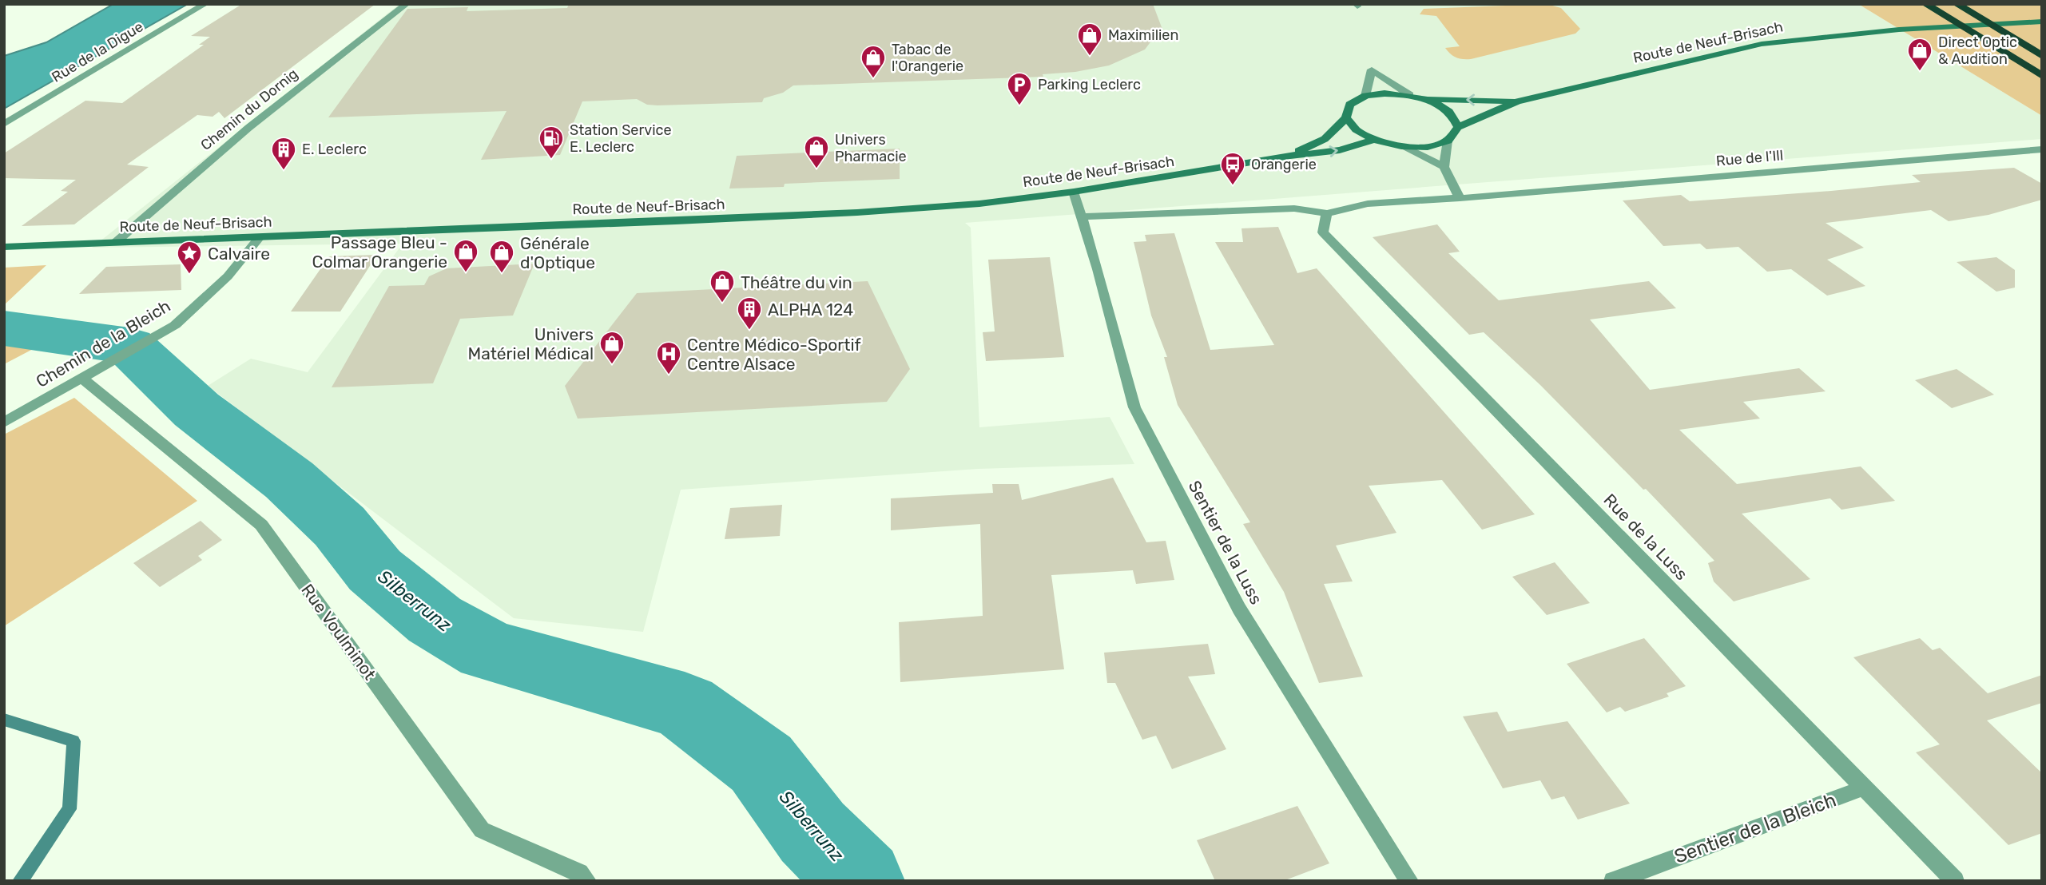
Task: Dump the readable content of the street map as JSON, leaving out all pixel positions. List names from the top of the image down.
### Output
{
  "streets": {
    "main road": ["Route de Neuf-Brisach"],
    "street": [
      "Rue de la Digue",
      "Chemin du Dornig",
      "Rue de l'Ill",
      "Chemin de la Bleich",
      "Rue de la Luss",
      "Sentier de la Luss",
      "Rue Voulminot",
      "Sentier de la Bleich"
    ]
  },
  "crossings": [
    ["Route de Neuf-Brisach", "Chemin du Dornig"],
    ["Route de Neuf-Brisach", "Chemin de la Bleich"],
    ["Route de Neuf-Brisach", "Sentier de la Luss"],
    ["Rue de l'Ill", "Rue de la Luss"],
    ["Chemin de la Bleich", "Rue Voulminot"],
    ["Rue de la Luss", "Sentier de la Bleich"]
  ],
  "water": ["Silberrunz"],
  "places": {
    "shop": [
      "Maximilien",
      "Direct Optic & Audition",
      "Tabac de l'Orangerie",
      "Univers Pharmacie",
      "Passage Bleu - Colmar Orangerie",
      "Générale d'Optique",
      "Théâtre du vin",
      "Univers Matériel Médical"
    ],
    "parking": ["Parking Leclerc"],
    "fuel station": ["Station Service E. Leclerc"],
    "building": ["E. Leclerc", "ALPHA 124"],
    "bus stop": ["Orangerie"],
    "place": ["Calvaire"],
    "hospital": ["Centre Médico-Sportif Centre Alsace"]
  }
}
